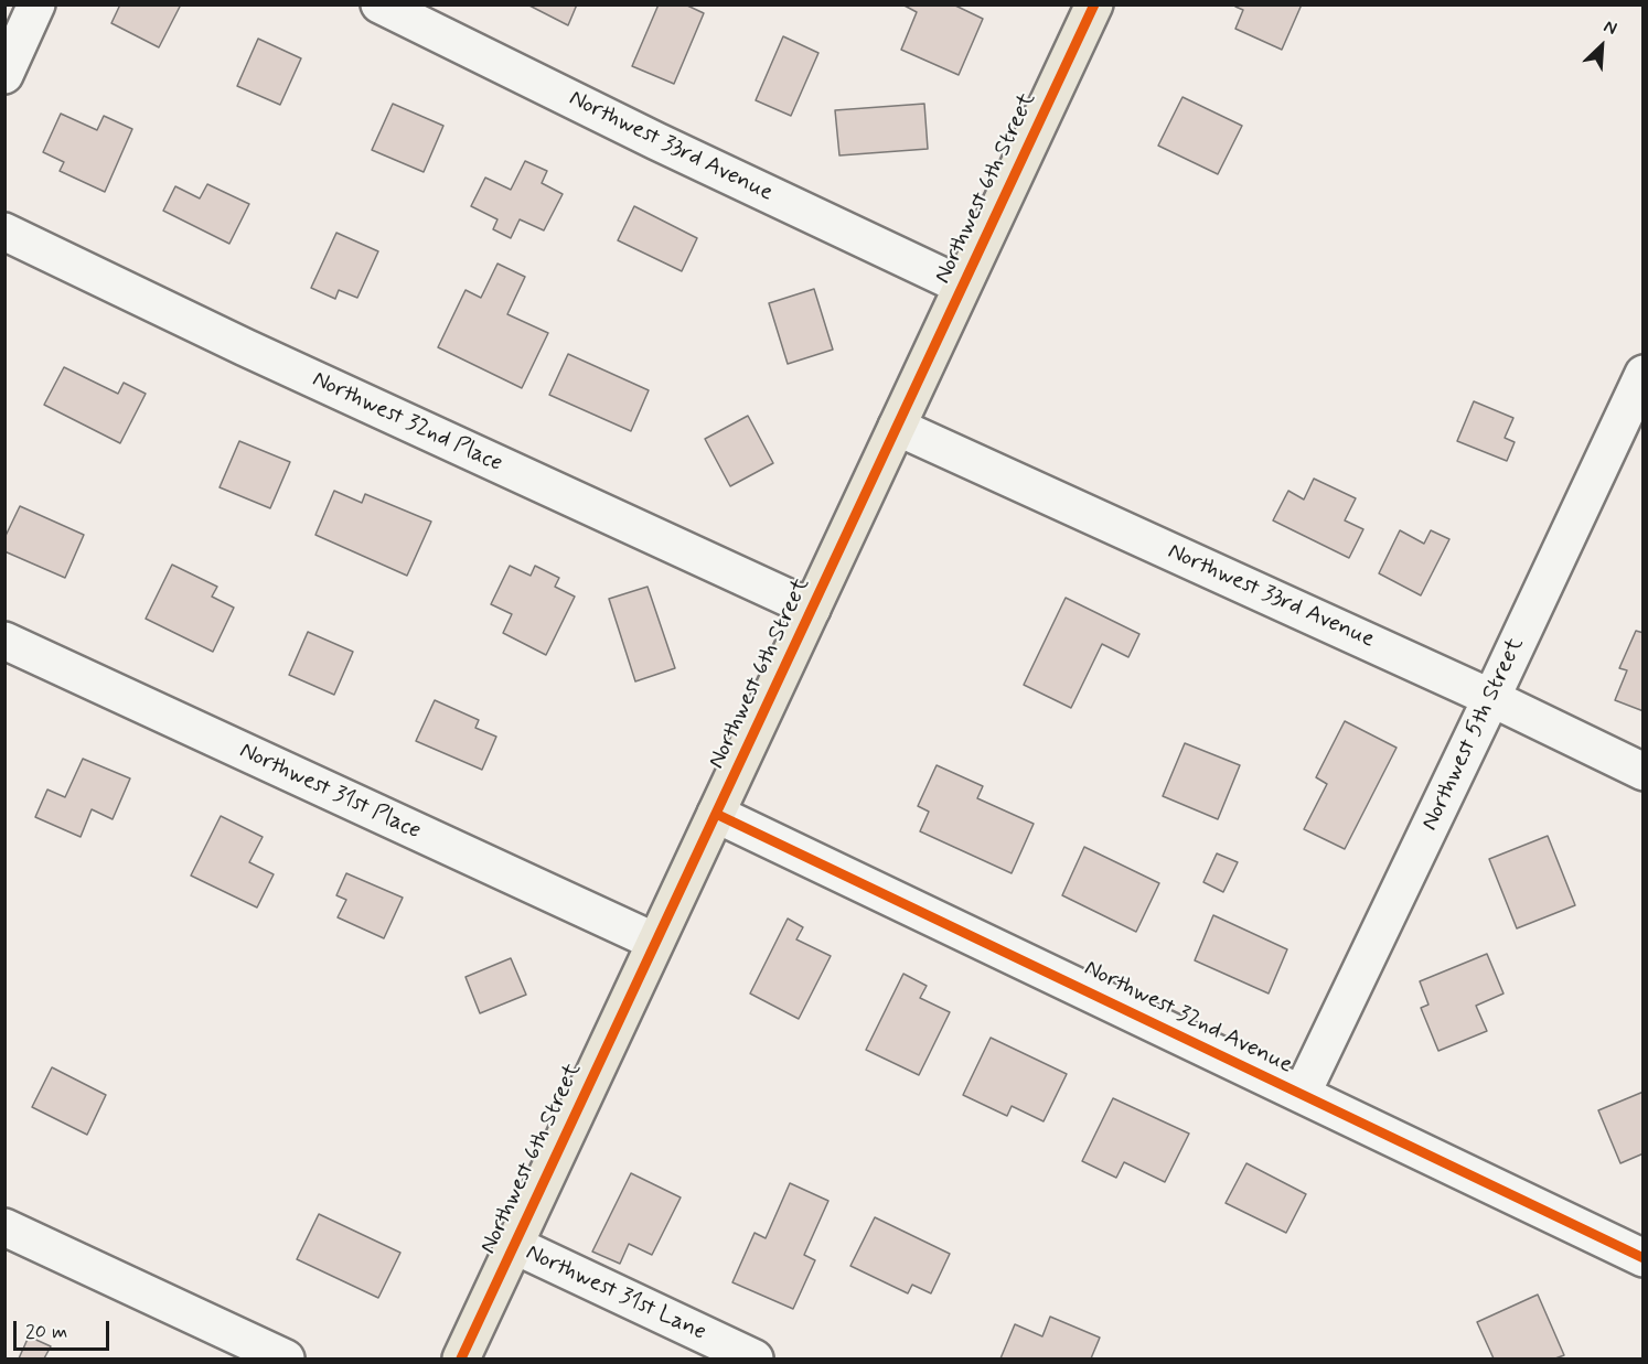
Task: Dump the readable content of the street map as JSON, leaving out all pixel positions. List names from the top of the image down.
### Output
{
  "streets": {
    "main road": ["Northwest 6th Street"],
    "street": [
      "Northwest 33rd Avenue",
      "Northwest 32nd Place",
      "Northwest 5th Street",
      "Northwest 31st Place",
      "Northwest 32nd Avenue",
      "Northwest 31st Lane"
    ]
  },
  "crossings": [
    ["Northwest 33rd Avenue", "Northwest 6th Street"],
    ["Northwest 33rd Avenue", "Northwest 5th Street"],
    ["Northwest 6th Street", "Northwest 32nd Place"],
    ["Northwest 6th Street", "Northwest 31st Place"],
    ["Northwest 6th Street", "Northwest 32nd Avenue"],
    ["Northwest 6th Street", "Northwest 31st Lane"],
    ["Northwest 5th Street", "Northwest 32nd Avenue"]
  ],
  "scale_bar": "20 m",
  "north": "top right"
}
